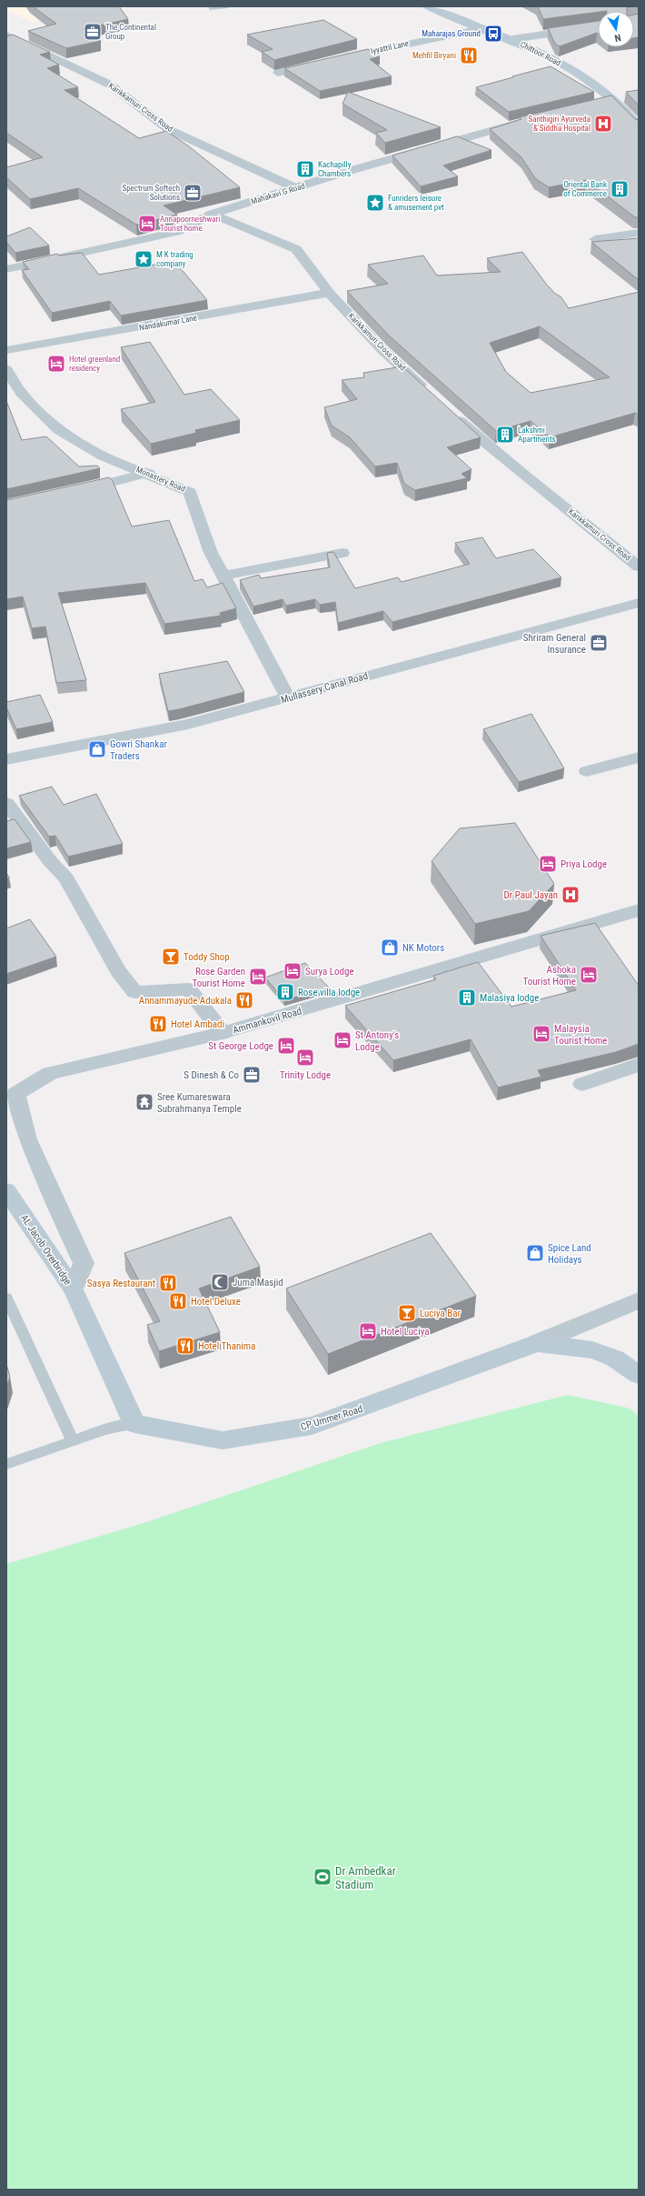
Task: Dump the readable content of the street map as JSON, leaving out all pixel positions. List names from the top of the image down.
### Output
{
  "streets": {
    "main road": ["Chittoor Road", "AL Jacob Overbridge", "CP Ummer Road"],
    "street": [
      "Iyyattil Lane",
      "Karikkamuri Cross Road",
      "Mahakavi G Road",
      "Nandakumar Lane",
      "Monastery Road",
      "Mullassery Canal Road",
      "Ammankovil Road"
    ]
  },
  "crossings": [
    ["Iyyattil Lane", "Chittoor Road"],
    ["Karikkamuri Cross Road", "Mahakavi G Road"],
    ["Karikkamuri Cross Road", "Nandakumar Lane"],
    ["Monastery Road", "Mullassery Canal Road"],
    ["Ammankovil Road", "AL Jacob Overbridge"]
  ],
  "places": {
    "office": [
      "The Continental Group",
      "Spectrum Softech Solutions",
      "Shriram General Insurance",
      "S Dinesh & Co"
    ],
    "bus stop": ["Maharajas Ground"],
    "restaurant": [
      "Mehfil Biryani",
      "Annammayude Adukala",
      "Hotel Ambadi",
      "Sasya Restaurant",
      "Hotel Deluxe",
      "Hotel Thanima"
    ],
    "hospital": ["Santhigiri Ayurveda & Siddha Hospital", "Dr Paul Jayan"],
    "building": [
      "Kachapilly Chambers",
      "Oriental Bank of Commerce",
      "Lakshmi Apartments",
      "Rose villa lodge",
      "Malasiya lodge"
    ],
    "place": ["Funriders leisure & amusement pvt", "M K trading company"],
    "hotel": [
      "Annapoorneshwari Tourist home",
      "Hotel greenland residency",
      "Priya Lodge",
      "Surya Lodge",
      "Ashoka Tourist Home",
      "Rose Garden Tourist Home",
      "Malaysia Tourist Home",
      "St Antony's Lodge",
      "St George Lodge",
      "Trinity Lodge",
      "Hotel Luciya"
    ],
    "shop": ["Gowri Shankar Traders", "NK Motors", "Spice Land Holidays"],
    "bar": ["Toddy Shop", "Luciya Bar"],
    "temple": ["Sree Kumareswara Subrahmanya Temple"],
    "mosque": ["Juma Masjid"],
    "sports": ["Dr Ambedkar Stadium"]
  },
  "north": "bottom"
}
